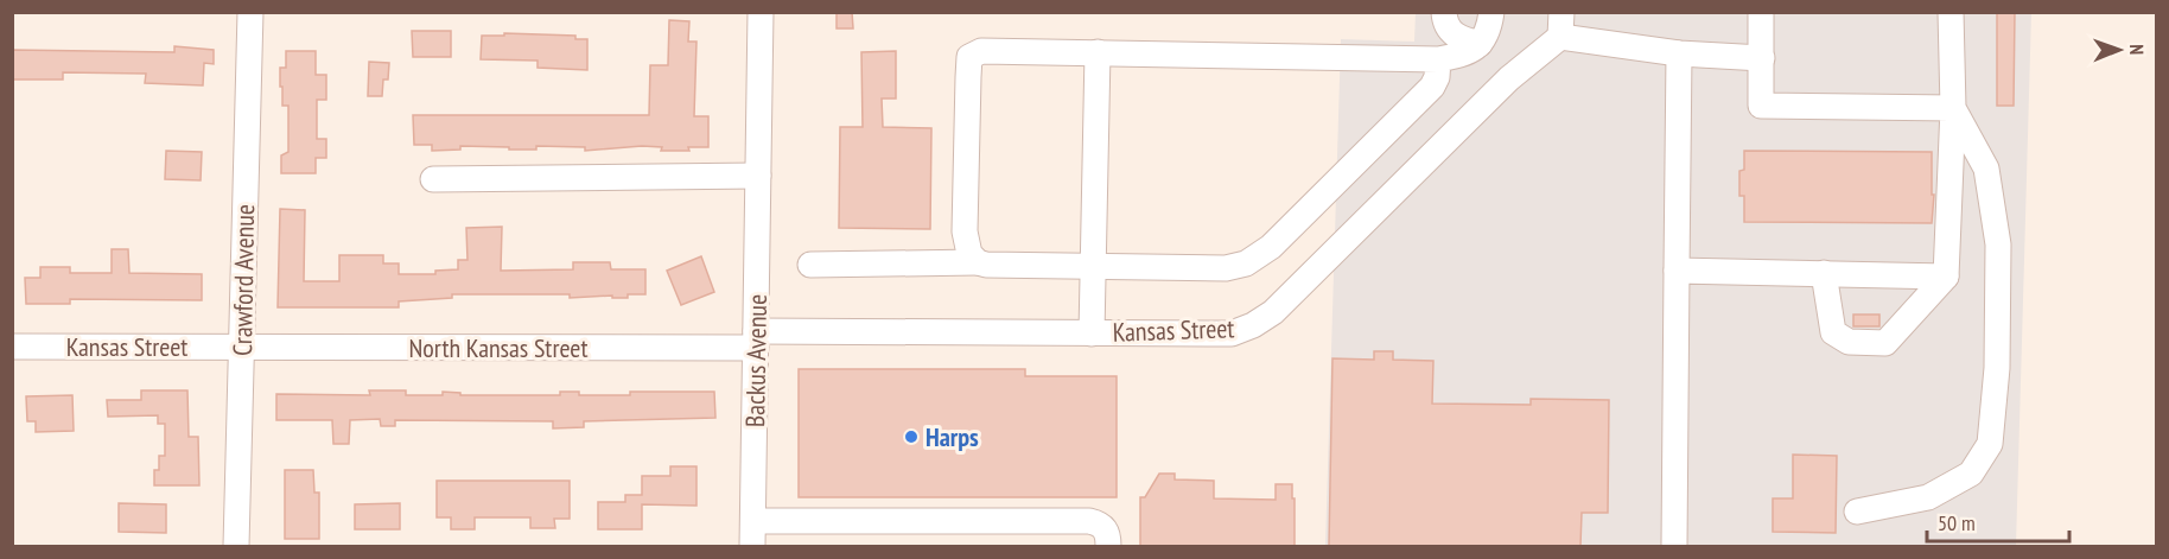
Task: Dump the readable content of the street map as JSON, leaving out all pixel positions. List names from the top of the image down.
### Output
{
  "streets": {
    "street": [
      "Crawford Avenue",
      "Kansas Street",
      "North Kansas Street",
      "Backus Avenue"
    ]
  },
  "crossings": [
    ["Crawford Avenue", "Kansas Street"],
    ["Crawford Avenue", "North Kansas Street"],
    ["Kansas Street", "North Kansas Street"],
    ["Kansas Street", "Backus Avenue"],
    ["North Kansas Street", "Backus Avenue"]
  ],
  "places": ["Harps"],
  "scale_bar": "50 m",
  "north": "right"
}
